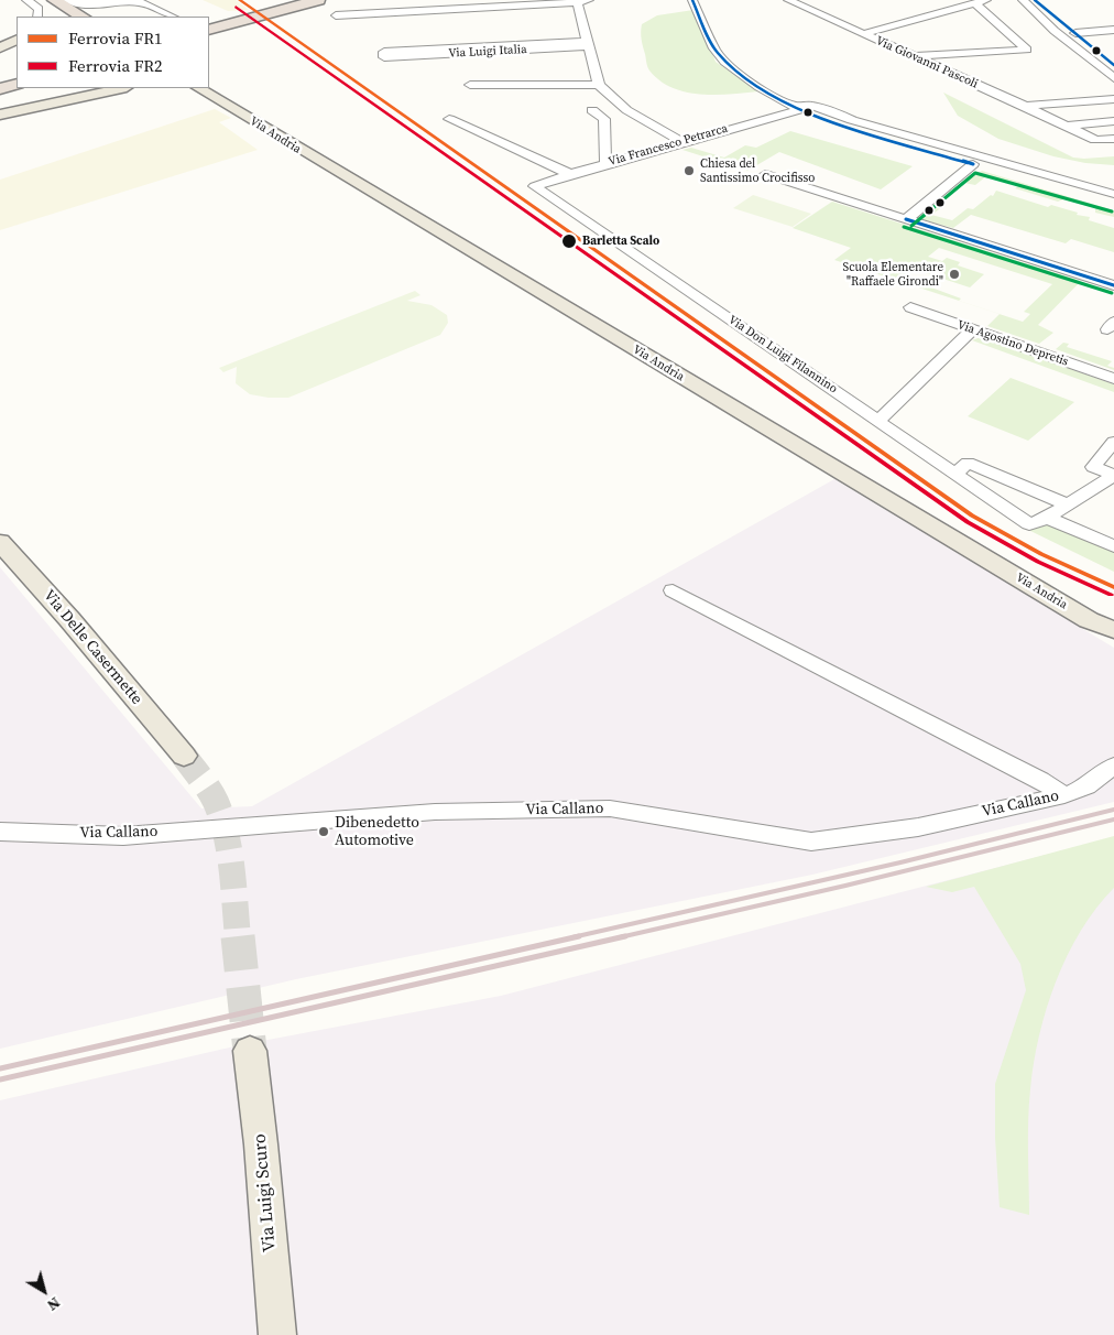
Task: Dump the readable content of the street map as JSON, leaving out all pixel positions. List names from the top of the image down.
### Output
{
  "streets": {
    "main road": ["Via Andria", "Via Delle Casermette", "Via Luigi Scuro"],
    "street": [
      "Via Luigi Italia",
      "Via Giovanni Pascoli",
      "Via Francesco Petrarca",
      "Via Agostino Depretis",
      "Via Don Luigi Filannino",
      "Via Callano"
    ]
  },
  "crossings": [
    ["Via Francesco Petrarca", "Via Don Luigi Filannino"]
  ],
  "places": [
    "Chiesa del Santissimo Crocifisso",
    "Barletta Scalo",
    "Scuola Elementare \"Raffaele Girondi\"",
    "Dibenedetto Automotive"
  ],
  "lines": ["rail line FR1", "rail line FR2"],
  "legend": ["Ferrovia FR1", "Ferrovia FR2"],
  "north": "bottom right"
}
